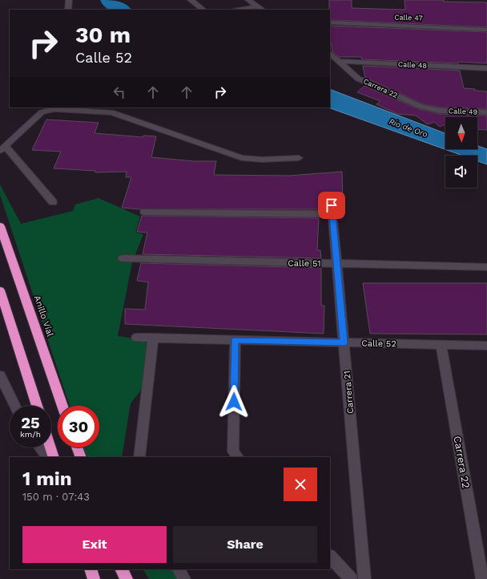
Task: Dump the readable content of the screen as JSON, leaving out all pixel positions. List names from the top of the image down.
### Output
{
  "streets": {
    "highway": ["Anillo Víal"],
    "street": [
      "Calle 47",
      "Calle 48",
      "Carrera 22",
      "Calle 49",
      "Calle 51",
      "Calle 52",
      "Carrera 21"
    ]
  },
  "crossings": [
    ["Calle 48", "Carrera 22"],
    ["Carrera 22", "Calle 49"],
    ["Carrera 22", "Calle 52"],
    ["Calle 51", "Carrera 21"],
    ["Calle 52", "Carrera 21"]
  ],
  "water": ["Río de Oro"],
  "north": "bottom",
  "page": {
    "turn": ["30 m", "Calle 52"],
    "speed": "25 km/h",
    "limit": "30",
    "heading": ["1 min", "150 m · 07:43"],
    "buttons": ["Exit", "Share"]
  }
}
